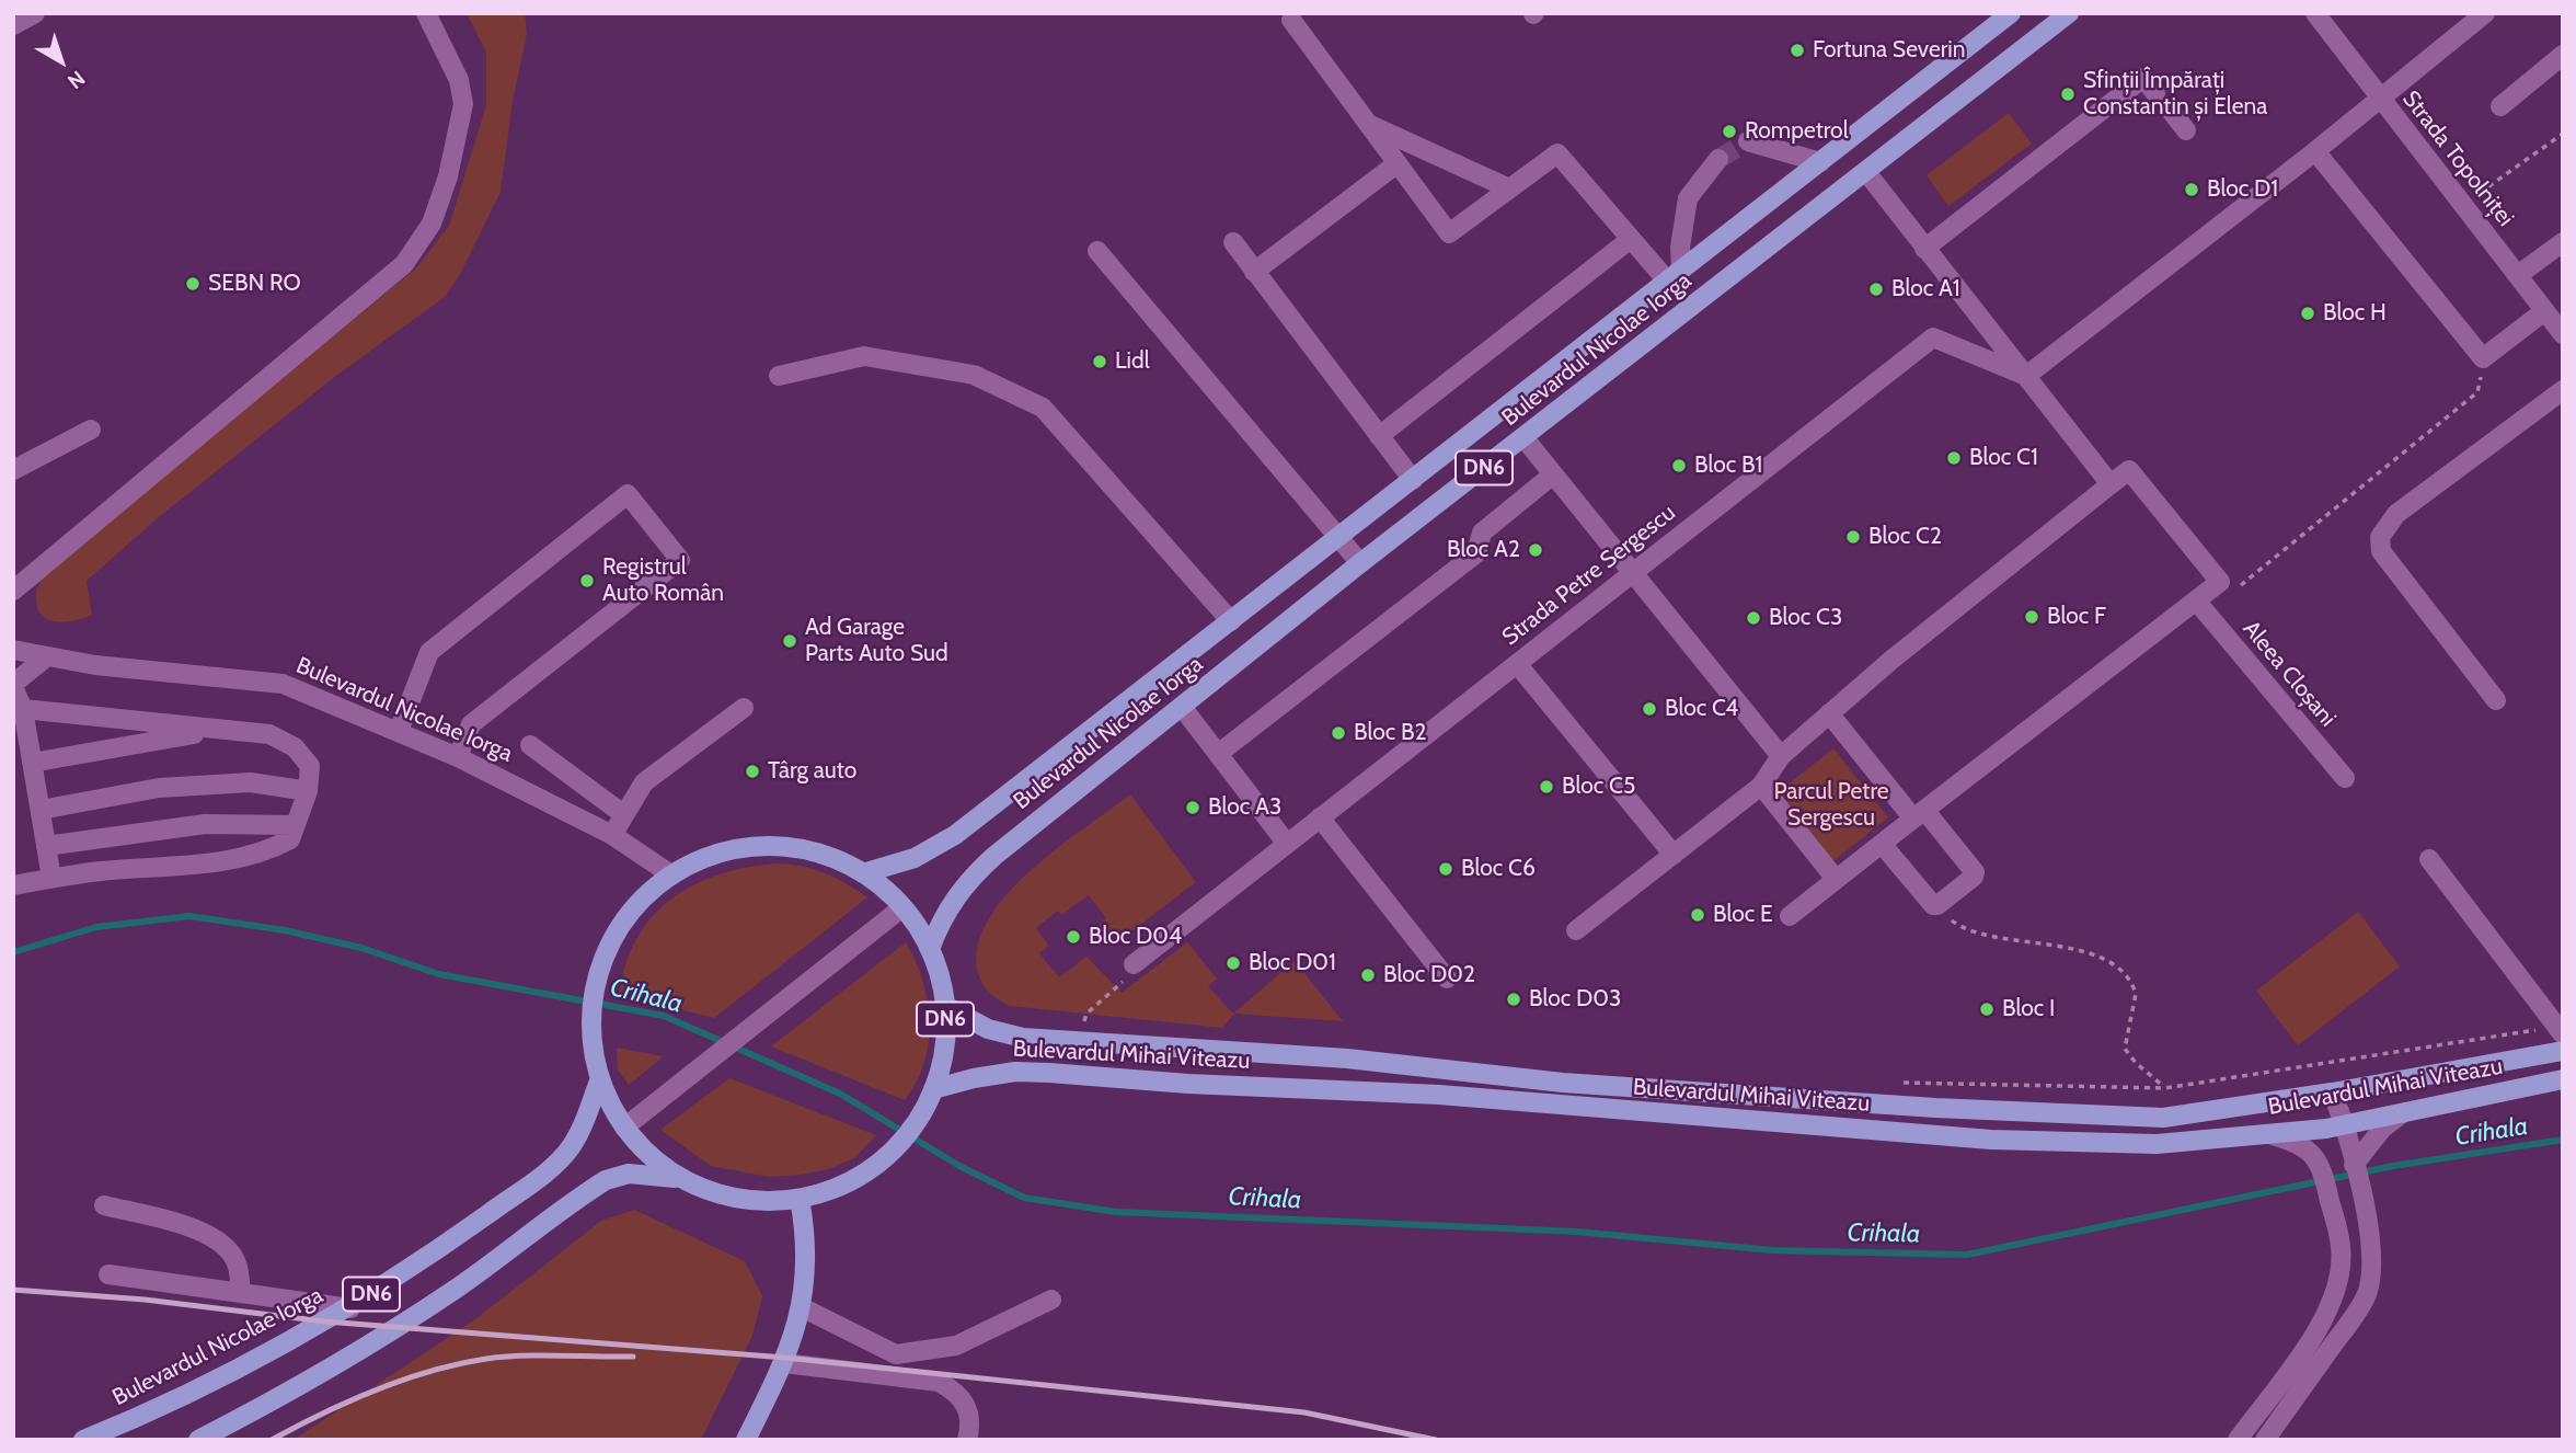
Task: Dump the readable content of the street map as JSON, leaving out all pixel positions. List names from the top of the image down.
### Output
{
  "streets": {
    "main road": ["Bulevardul Nicolae Iorga", "DN6", "Bulevardul Mihai Viteazu"],
    "street": ["Strada Topolniței", "Strada Petre Sergescu", "Aleea Cloșani"]
  },
  "crossings": [
    ["Bulevardul Nicolae Iorga", "DN6"],
    ["DN6", "Bulevardul Mihai Viteazu"]
  ],
  "water": ["Crihala"],
  "parks": ["Parcul Petre Sergescu"],
  "places": [
    "Fortuna Severin",
    "Sfinții Împărați Constantin și Elena",
    "Rompetrol",
    "Bloc D1",
    "SEBN RO",
    "Bloc A1",
    "Bloc H",
    "Lidl",
    "Bloc C1",
    "Bloc B1",
    "Bloc C2",
    "Bloc A2",
    "Registrul Auto Român",
    "Bloc F",
    "Bloc C3",
    "Ad Garage Parts Auto Sud",
    "Bloc C4",
    "Bloc B2",
    "Târg auto",
    "Bloc C5",
    "Bloc A3",
    "Bloc C6",
    "Bloc E",
    "Bloc D04",
    "Bloc D01",
    "Bloc D02",
    "Bloc D03",
    "Bloc I"
  ],
  "north": "bottom right"
}
